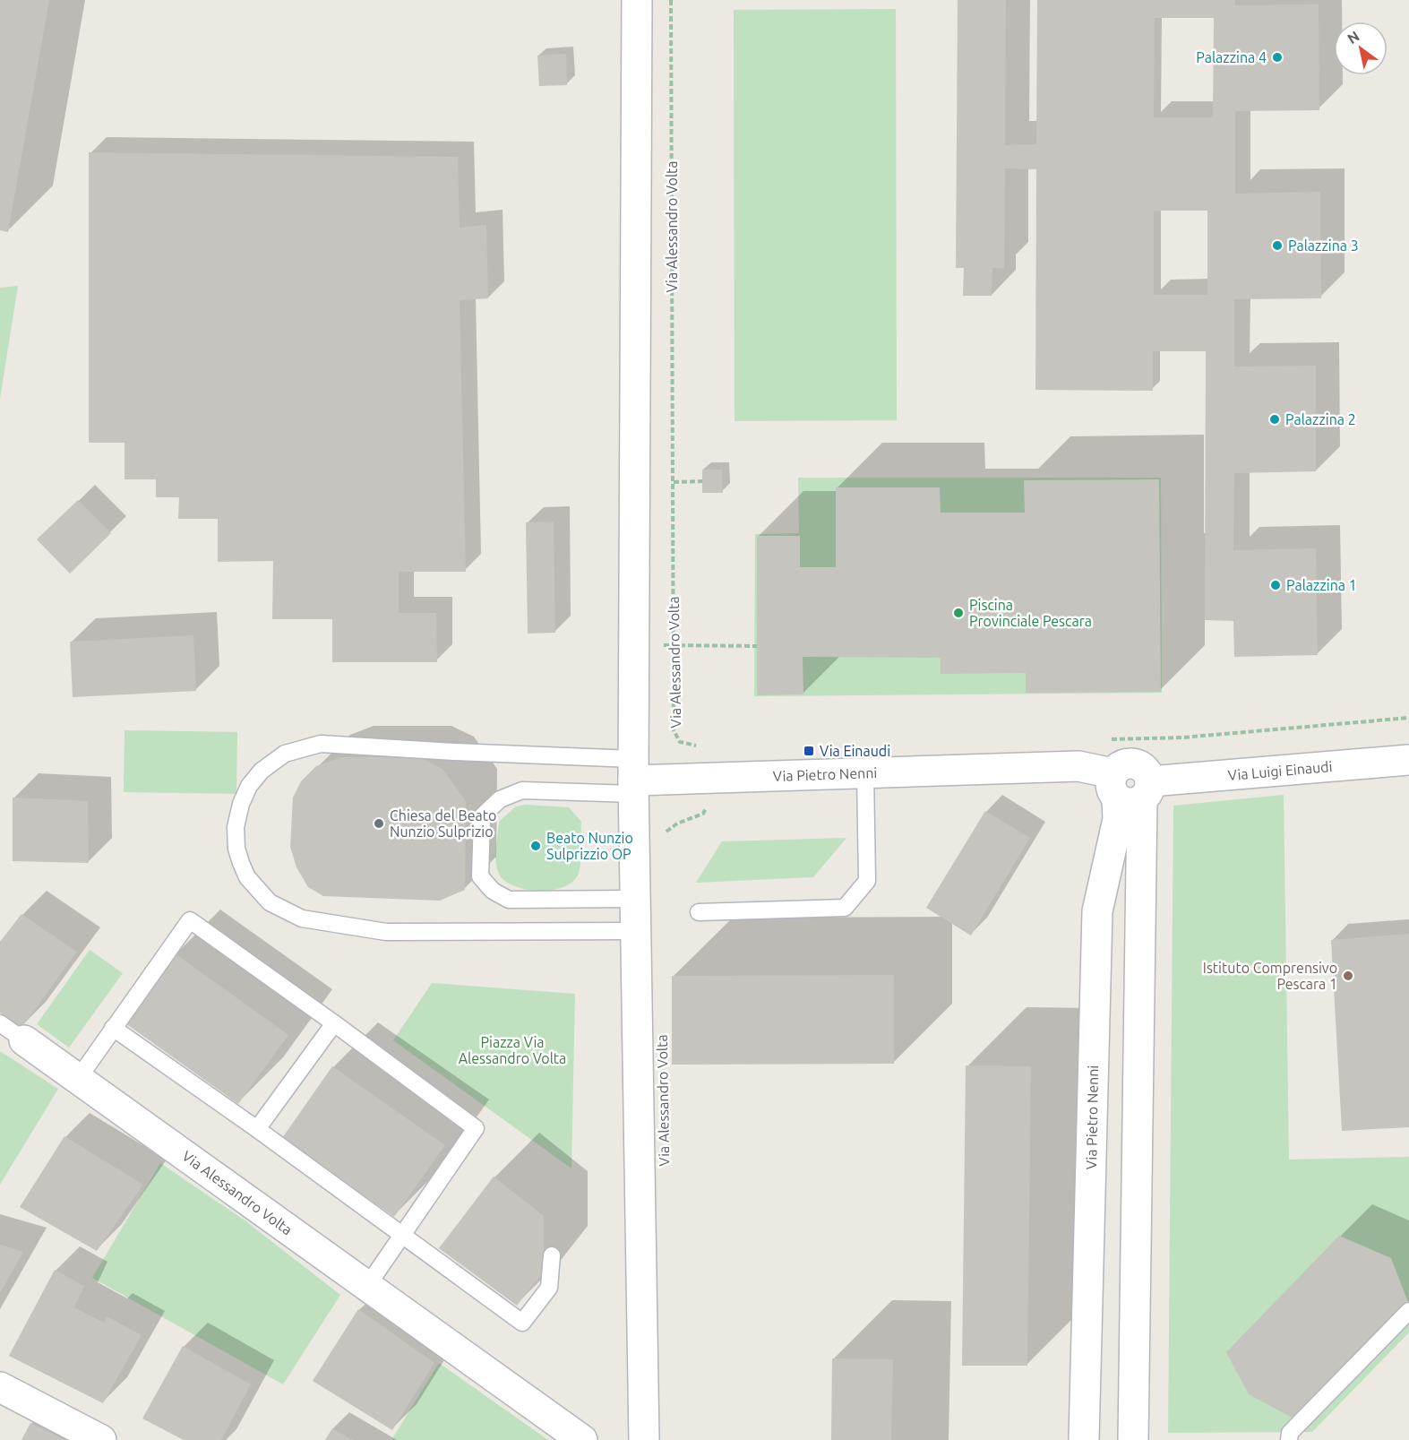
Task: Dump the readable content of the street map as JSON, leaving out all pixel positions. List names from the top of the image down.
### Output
{
  "streets": {
    "street": ["Via Alessandro Volta", "Via Luigi Einaudi", "Via Pietro Nenni"]
  },
  "crossings": [
    ["Via Alessandro Volta", "Via Pietro Nenni"],
    ["Via Luigi Einaudi", "Via Pietro Nenni"]
  ],
  "parks": ["Piazza Via Alessandro Volta"],
  "places": {
    "other": [
      "Palazzina 4",
      "Palazzina 3",
      "Palazzina 2",
      "Palazzina 1",
      "Piscina Provinciale Pescara",
      "Chiesa del Beato Nunzio Sulprizio",
      "Beato Nunzio Sulprizzio OP",
      "Istituto Comprensivo Pescara 1"
    ],
    "transit": ["Via Einaudi"]
  },
  "north": "top left"
}
